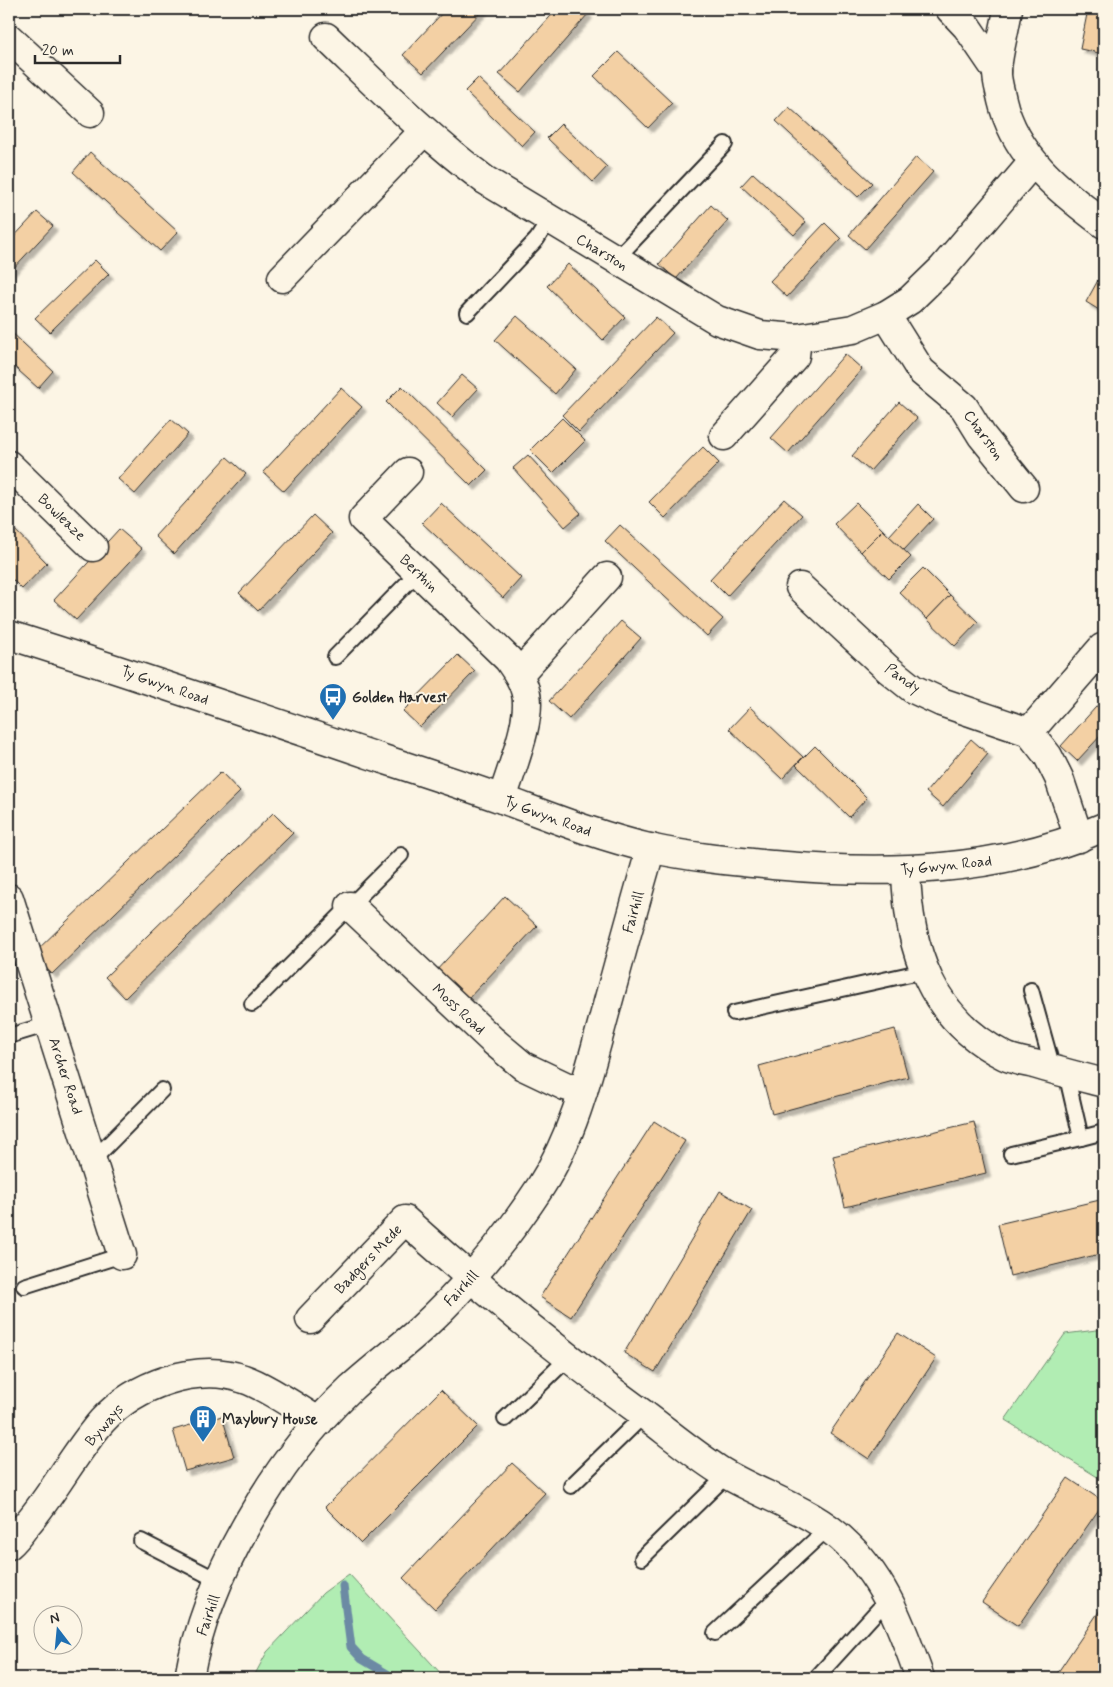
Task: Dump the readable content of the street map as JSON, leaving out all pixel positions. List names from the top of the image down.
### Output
{
  "streets": {
    "street": [
      "Charston",
      "Bowleaze",
      "Berthin",
      "Pandy",
      "Ty Gwyn Road",
      "Fairhill",
      "Moss Road",
      "Archer Road",
      "Badgers Mede",
      "Byways"
    ]
  },
  "crossings": [
    ["Berthin", "Ty Gwyn Road"],
    ["Ty Gwyn Road", "Fairhill"],
    ["Fairhill", "Moss Road"],
    ["Fairhill", "Badgers Mede"],
    ["Fairhill", "Byways"]
  ],
  "places": {
    "bus stop": ["Golden Harvest"],
    "building": ["Maybury House"]
  },
  "scale_bar": "20 m",
  "north": "top"
}
